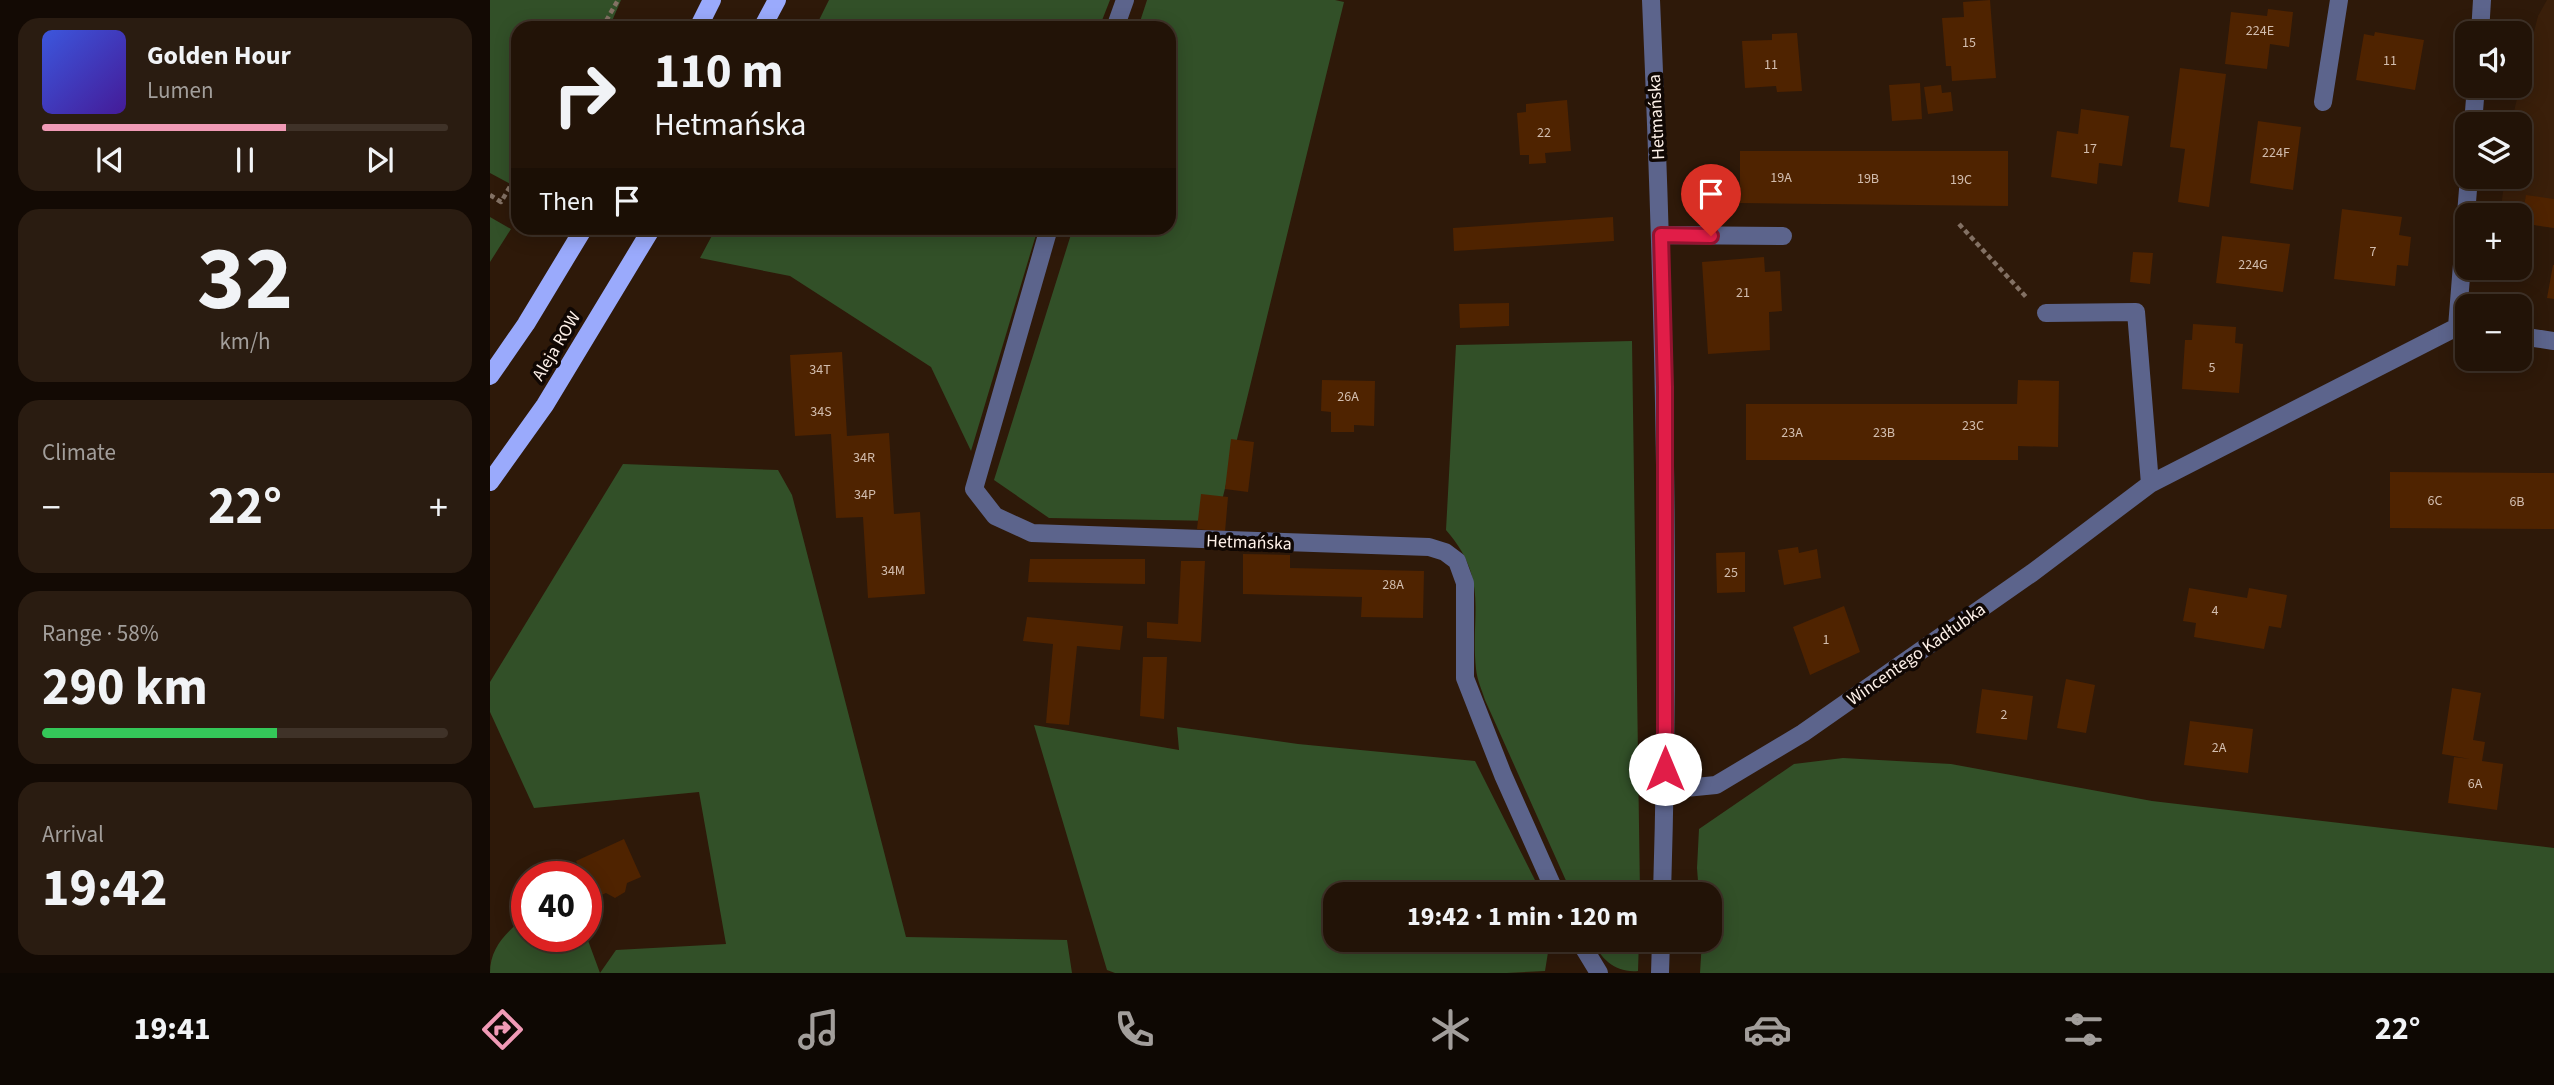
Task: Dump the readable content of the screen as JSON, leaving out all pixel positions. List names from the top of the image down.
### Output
{
  "streets": {
    "main road": ["Aleja ROW"],
    "street": ["Hetmańska", "Wincentego Kadłubka"]
  },
  "crossings": [
    ["Hetmańska", "Wincentego Kadłubka"]
  ],
  "house_numbers": [
    "224E",
    "15",
    "11",
    "11",
    "22",
    "17",
    "224F",
    "19A",
    "19B",
    "19C",
    "7",
    "224G",
    "21",
    "5",
    "34T",
    "26A",
    "34S",
    "23C",
    "23A",
    "23B",
    "34R",
    "34P",
    "6C",
    "6B",
    "34M",
    "25",
    "28A",
    "4",
    "1",
    "2",
    "2A",
    "6A"
  ],
  "page": {
    "map_buttons": ["+", "−"],
    "turn": ["110 m", "Hetmańska"],
    "song": ["Golden Hour", "Lumen"],
    "then": "Then",
    "tile": [
      ["32", "km/h"],
      "Climate",
      ["Range · 58%", "290 km"],
      ["Arrival", "19:42"]
    ],
    "heat": ["−", "22°", "+"],
    "limit": "40",
    "trip": "19:42 · 1 min · 120 m",
    "tabs": ["19:41", "22°"]
  }
}
